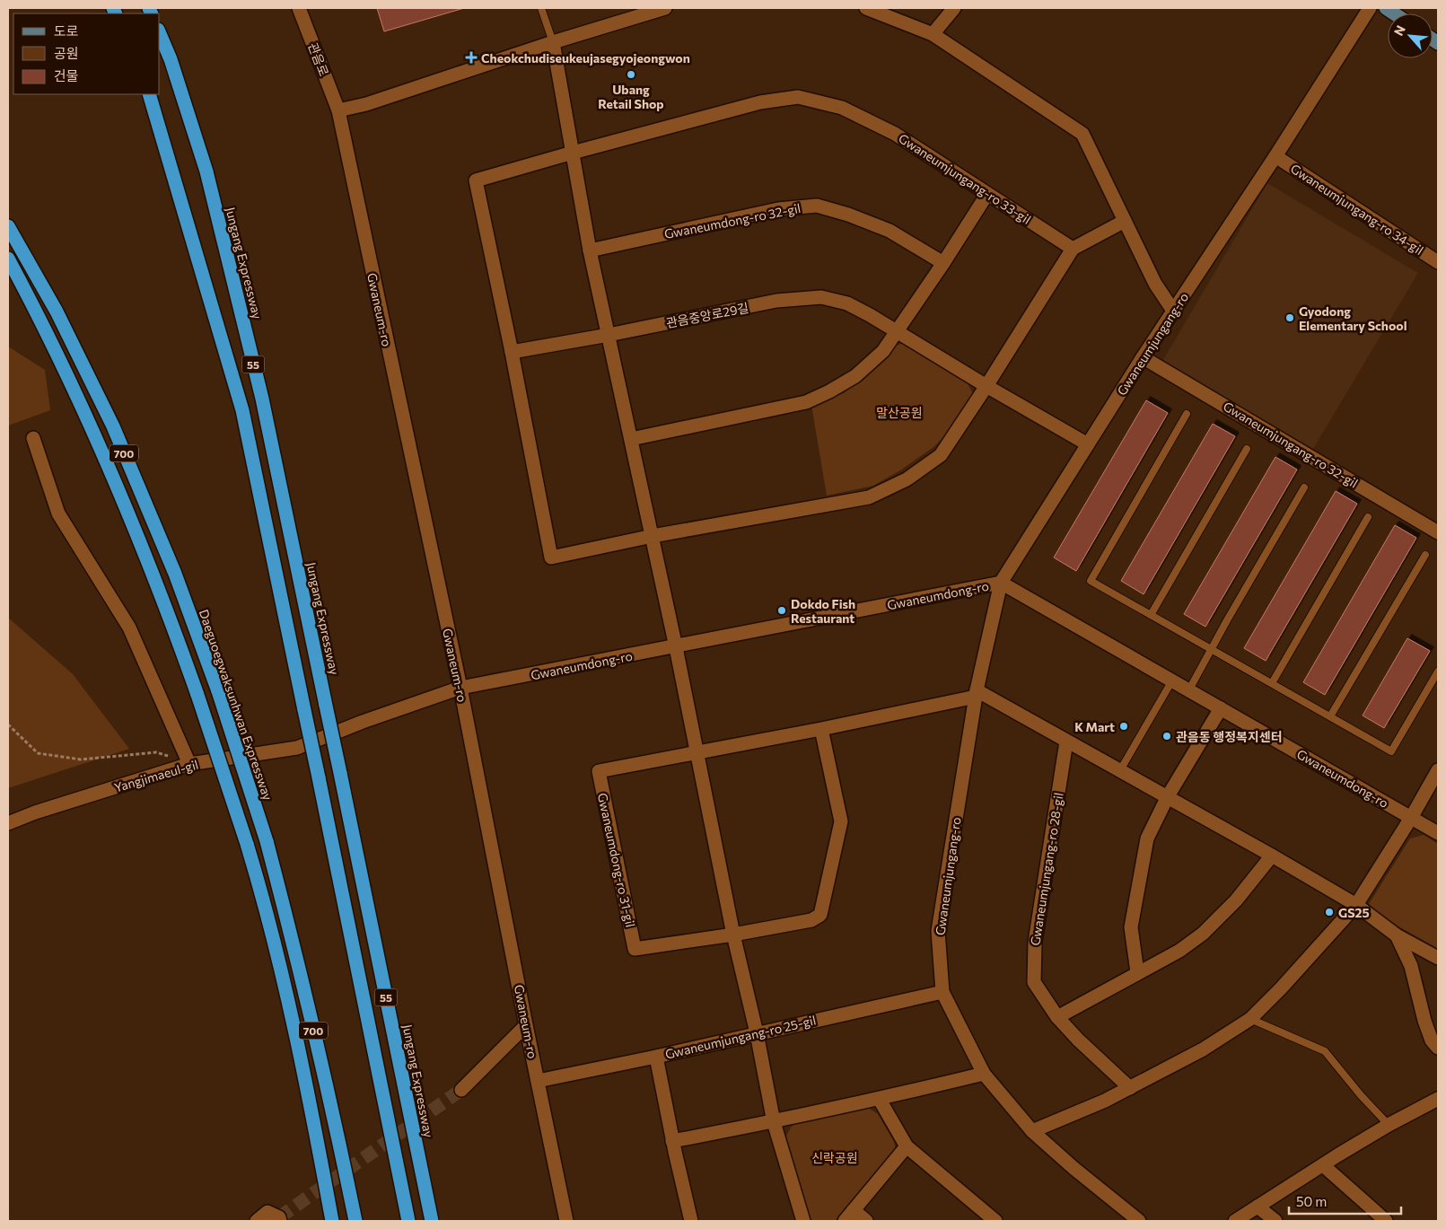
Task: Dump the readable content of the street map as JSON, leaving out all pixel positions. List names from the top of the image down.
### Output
{
  "streets": {
    "highway": [
      "Jungang Expressway",
      "55",
      "700",
      "Daeguoegwaksunhwan Expressway"
    ],
    "street": [
      "관음로",
      "Gwaneumjungang-ro 33-gil",
      "Gwaneumjungang-ro 34-gil",
      "Gwaneumdong-ro 32-gil",
      "Gwaneum-ro",
      "관음중앙로29길",
      "Gwaneumjungang-ro",
      "Gwaneumjungang-ro 32-gil",
      "Gwaneumdong-ro",
      "Yangjimaeul-gil",
      "Gwaneumdong-ro 31-gil",
      "Gwaneumjungang-ro 28-gil",
      "Gwaneumjungang-ro 25-gil"
    ]
  },
  "crossings": [
    ["관음로", "Gwaneum-ro"],
    ["Gwaneumjungang-ro 34-gil", "Gwaneumjungang-ro"],
    ["Gwaneum-ro", "Gwaneumdong-ro"],
    ["Gwaneum-ro", "Yangjimaeul-gil"],
    ["Gwaneum-ro", "Gwaneumjungang-ro 25-gil"],
    ["관음중앙로29길", "Gwaneumjungang-ro"],
    ["Gwaneumjungang-ro", "Gwaneumjungang-ro 32-gil"],
    ["Gwaneumjungang-ro", "Gwaneumdong-ro"],
    ["Gwaneumjungang-ro", "Gwaneumjungang-ro 25-gil"],
    ["Gwaneumdong-ro", "Yangjimaeul-gil"]
  ],
  "parks": ["말산공원", "신락공원"],
  "places": {
    "health": ["Cheokchudiseukeujasegyojeongwon"],
    "other": [
      "Ubang Retail Shop",
      "Gyodong Elementary School",
      "Dokdo Fish Restaurant",
      "K Mart",
      "관음동 행정복지센터",
      "GS25"
    ]
  },
  "legend": ["도로", "공원", "건물"],
  "scale_bar": "50 m",
  "north": "top left"
}
